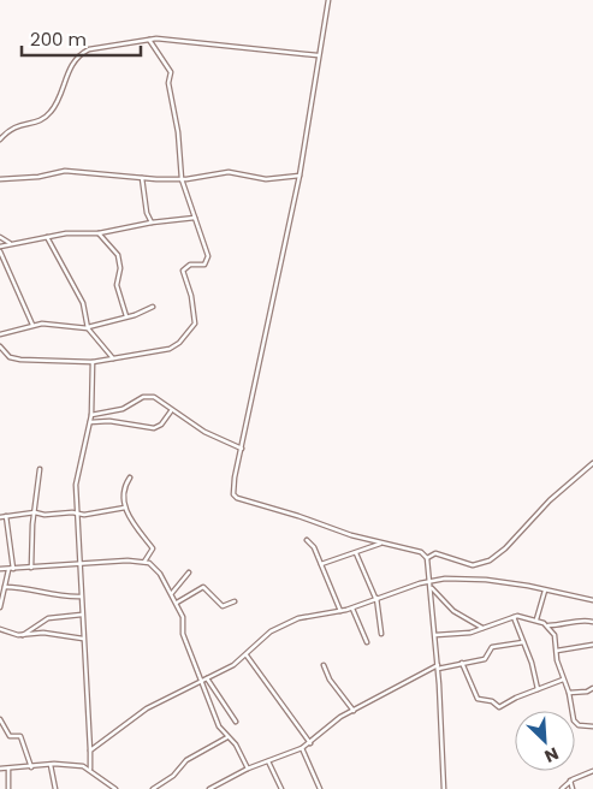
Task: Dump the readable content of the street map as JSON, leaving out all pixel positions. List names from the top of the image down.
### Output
{
  "scale_bar": "200 m",
  "north": "bottom right"
}
